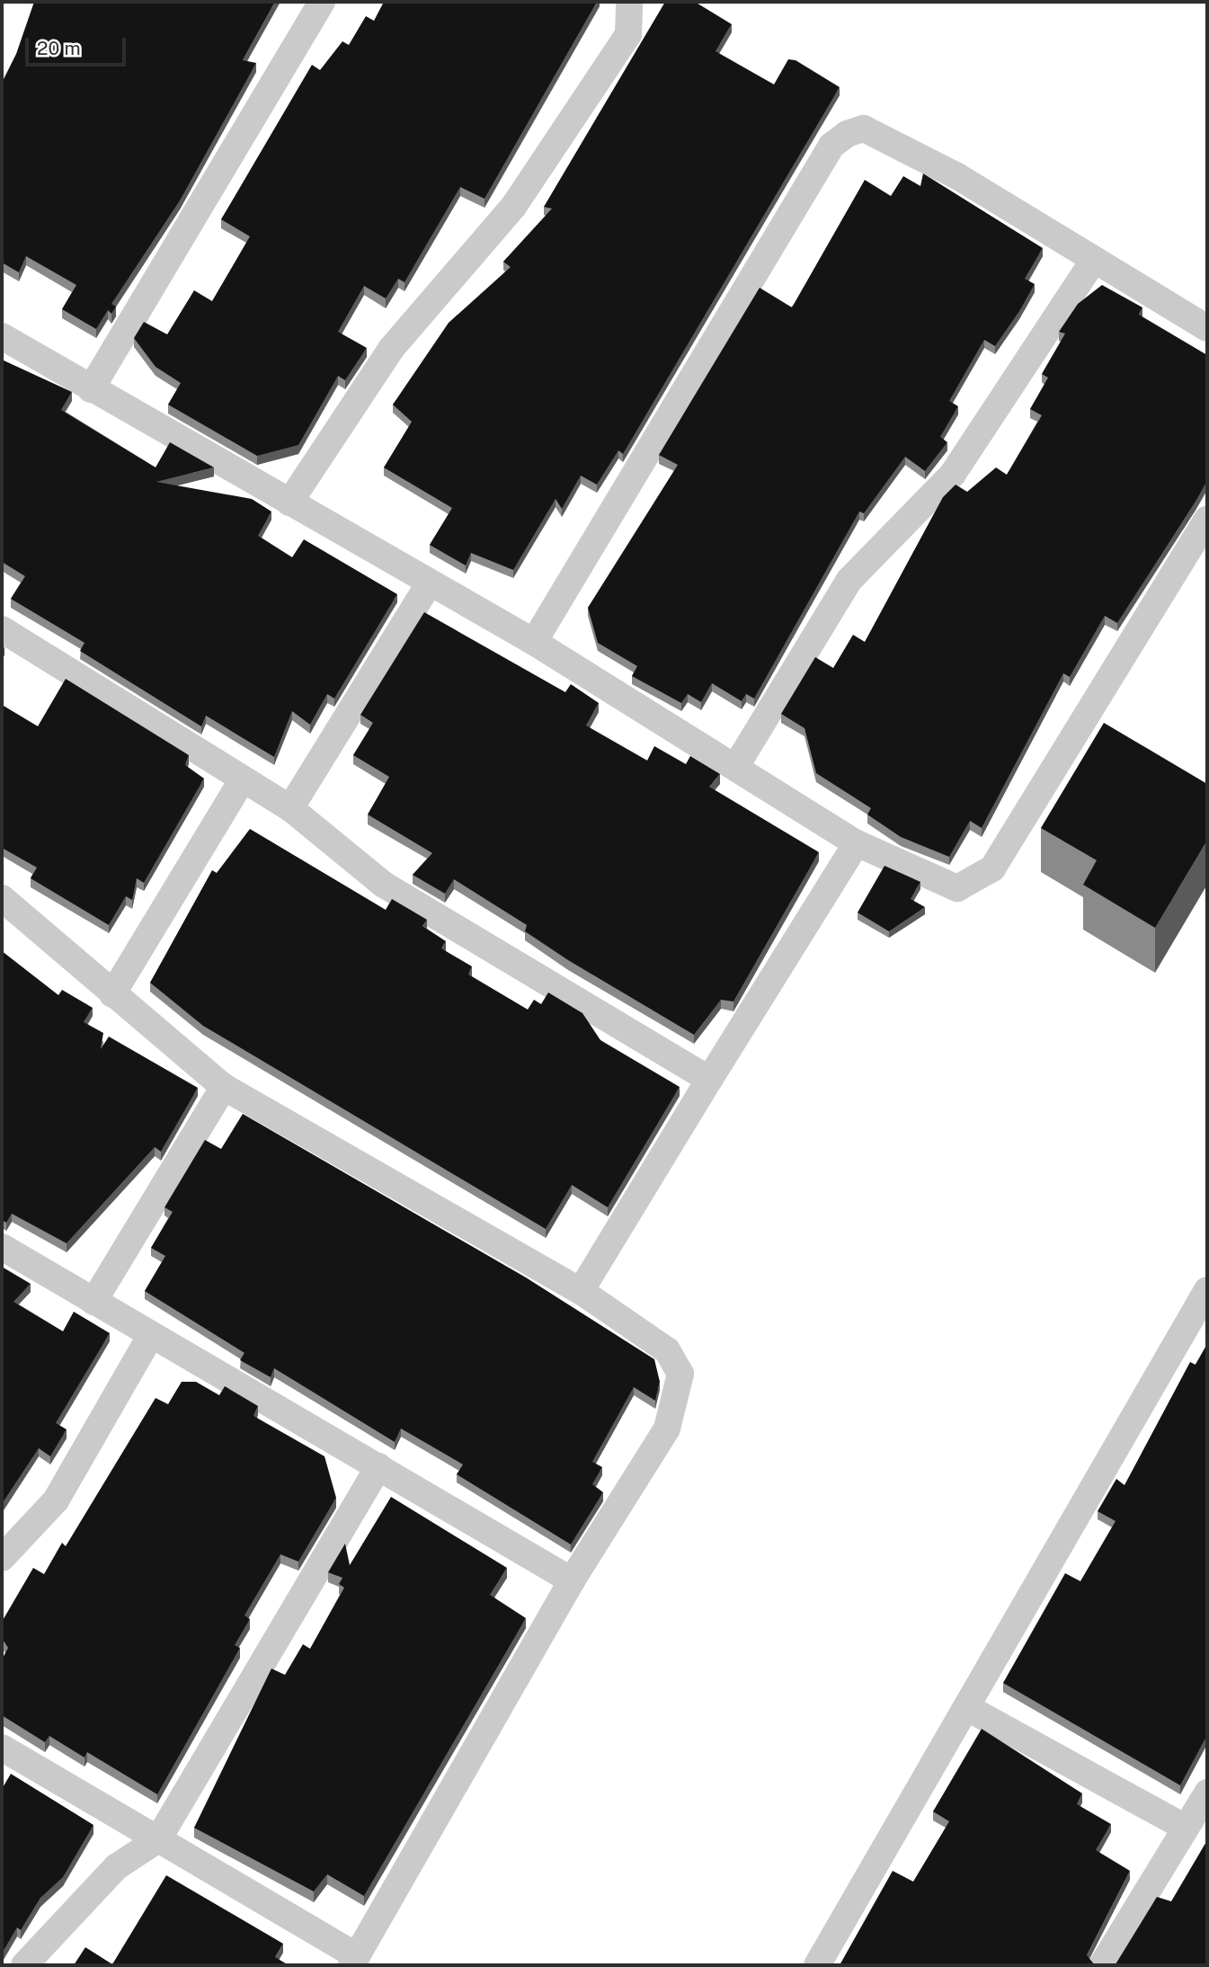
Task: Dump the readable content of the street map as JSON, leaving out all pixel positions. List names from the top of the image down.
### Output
{
  "scale_bar": "20 m"
}
